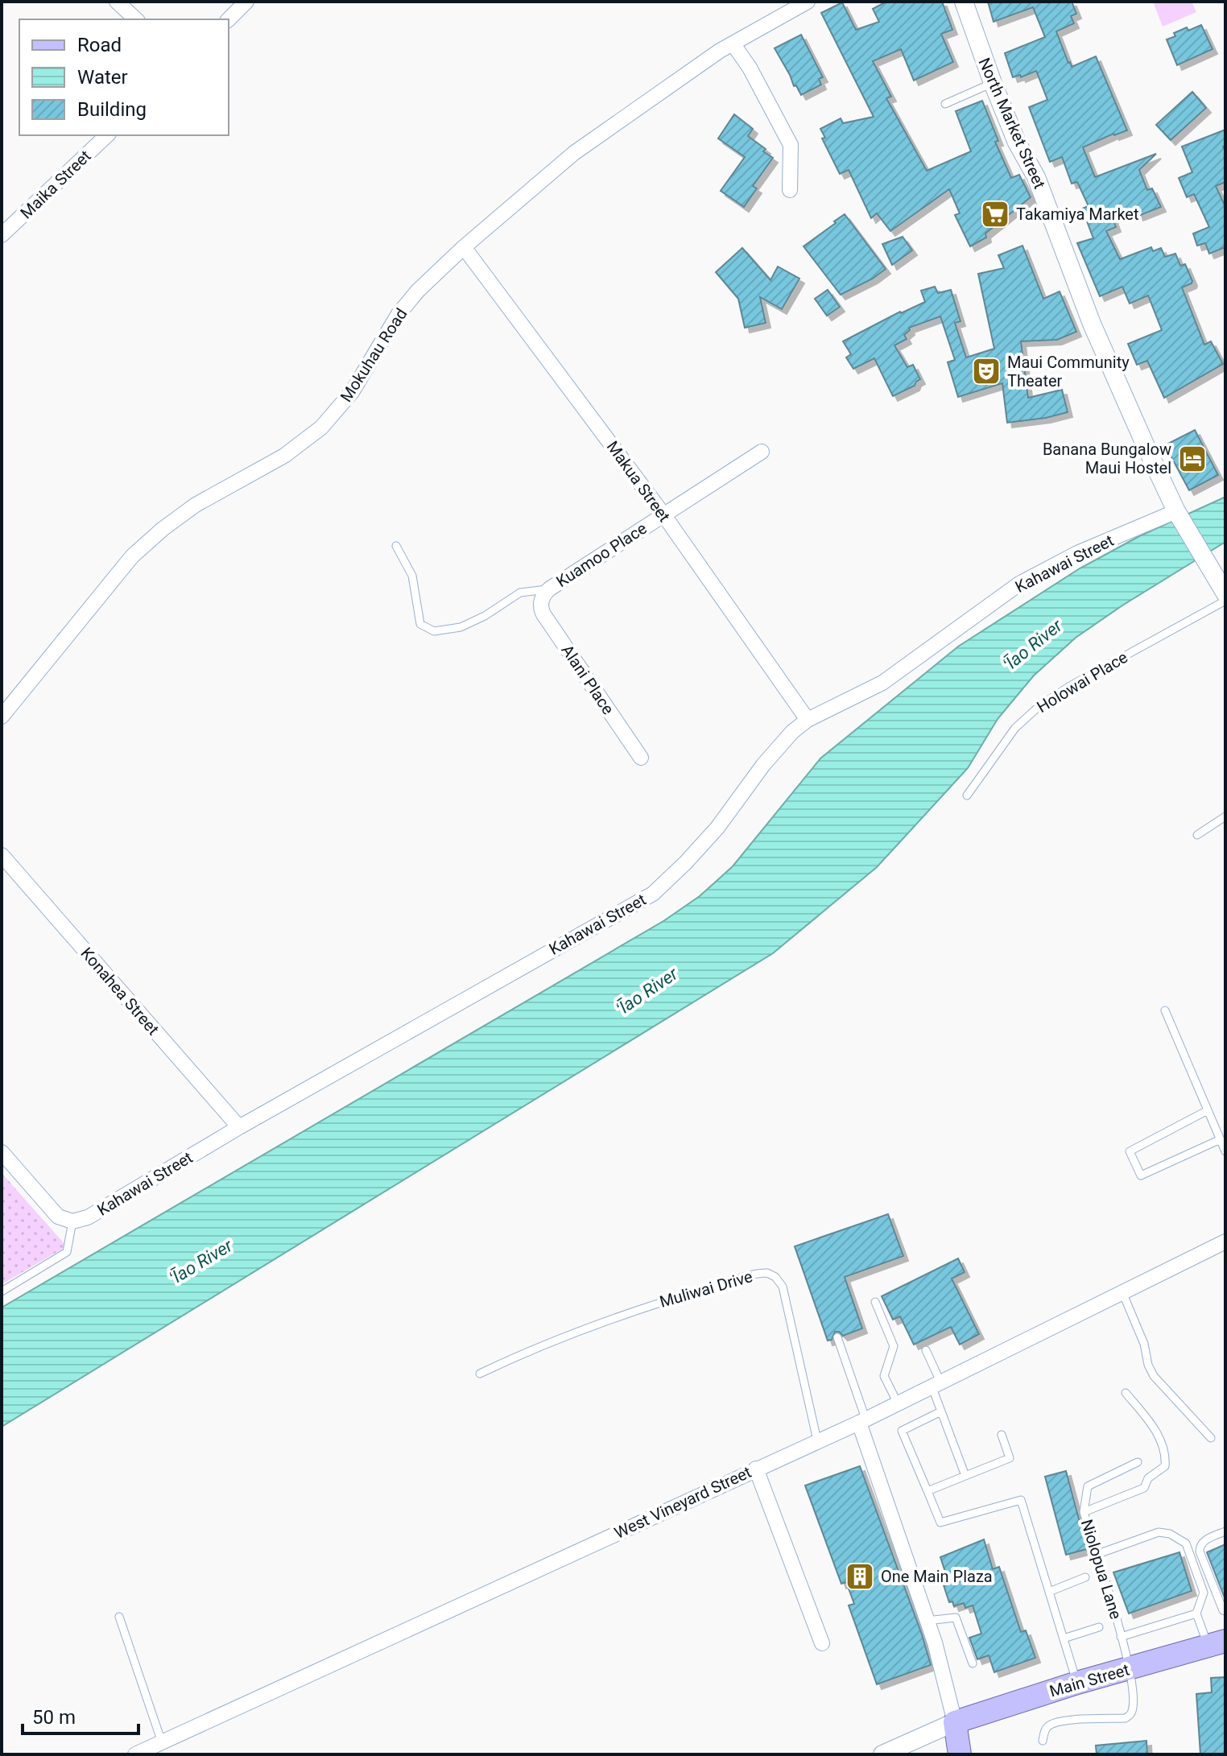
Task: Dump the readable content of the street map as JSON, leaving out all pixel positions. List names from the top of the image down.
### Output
{
  "streets": {
    "main road": ["Main Street"],
    "street": [
      "North Market Street",
      "Maika Street",
      "Mokuhau Road",
      "Makua Street",
      "Kuamoo Place",
      "Kahawai Street",
      "Alani Place",
      "Konahea Street",
      "West Vineyard Street"
    ],
    "lane": ["Holowai Place", "Muliwai Drive", "Niolopua Lane"]
  },
  "crossings": [
    ["North Market Street", "Kahawai Street"],
    ["Mokuhau Road", "Makua Street"],
    ["Makua Street", "Kuamoo Place"],
    ["Makua Street", "Kahawai Street"],
    ["Kuamoo Place", "Alani Place"],
    ["Kahawai Street", "Konahea Street"],
    ["Muliwai Drive", "West Vineyard Street"],
    ["Niolopua Lane", "Main Street"]
  ],
  "water": ["ʻĪao River"],
  "places": {
    "supermarket": ["Takamiya Market"],
    "theatre": ["Maui Community Theater"],
    "hotel": ["Banana Bungalow Maui Hostel"],
    "building": ["One Main Plaza"]
  },
  "legend": ["Road", "Water", "Building"],
  "scale_bar": "50 m"
}
